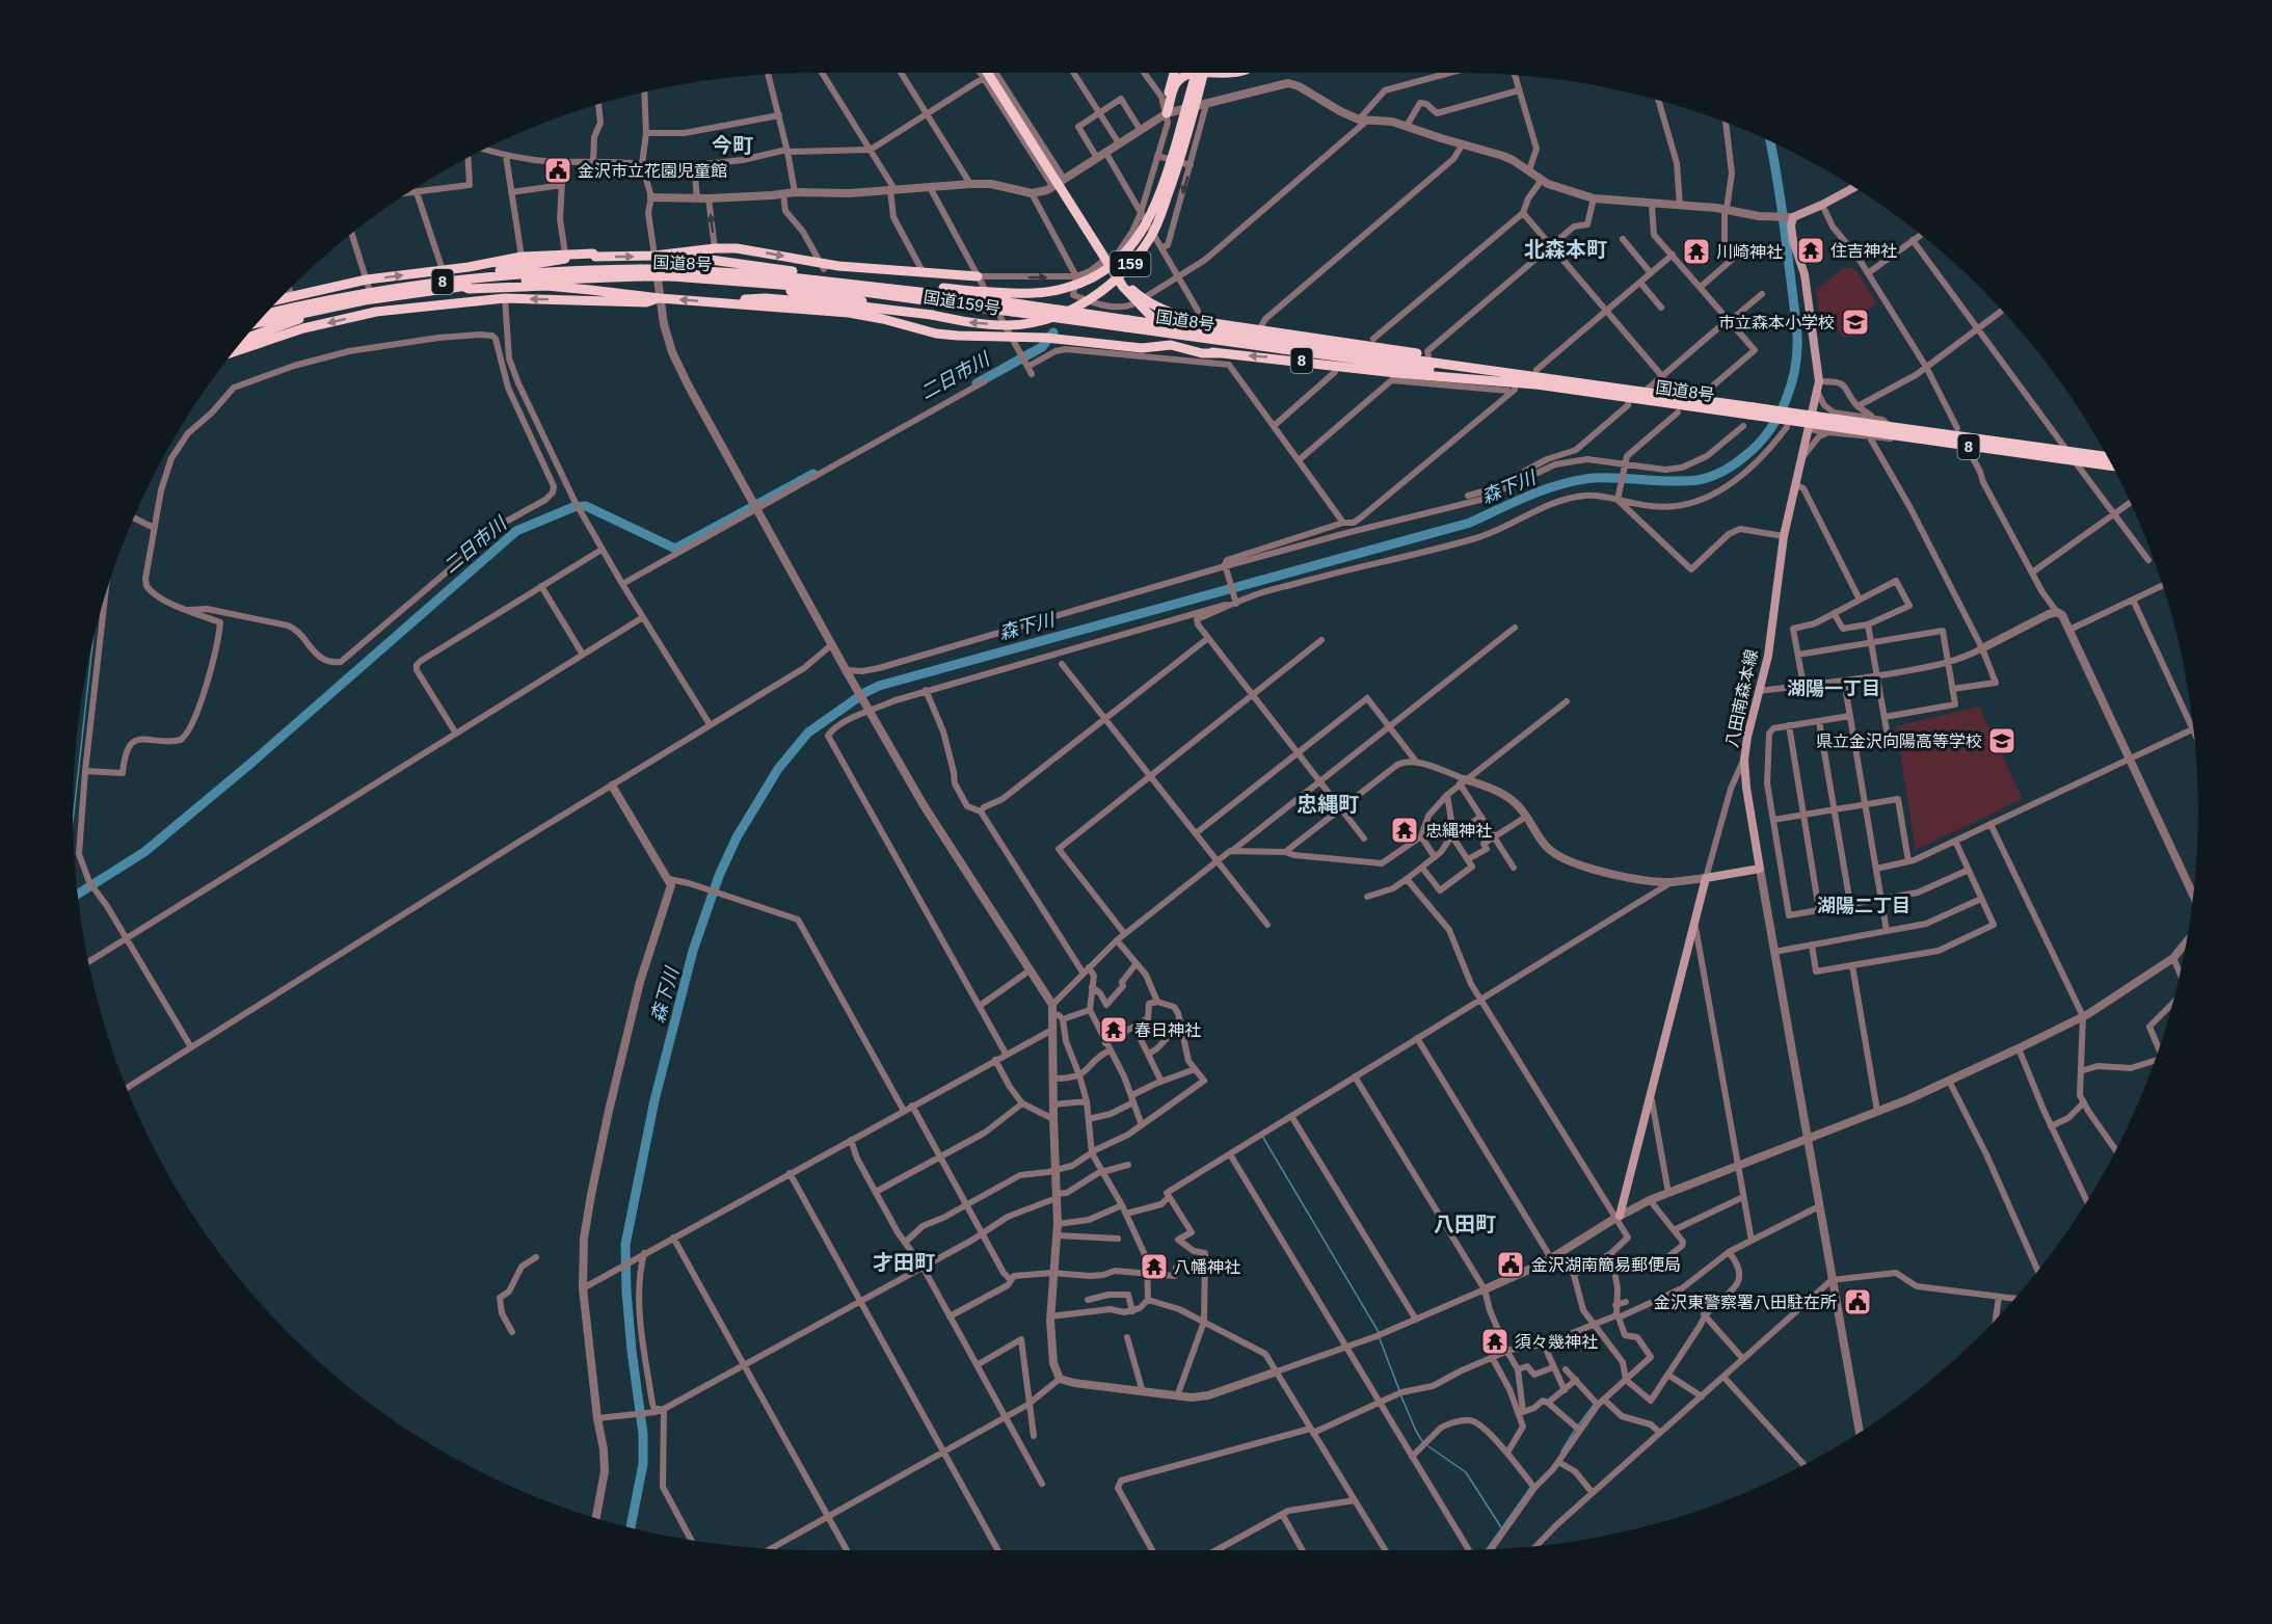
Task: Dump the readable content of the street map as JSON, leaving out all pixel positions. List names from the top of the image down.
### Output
{
  "streets": {
    "highway": [
      "国道8号",
      "159",
      "8",
      "国道159号"
    ],
    "main road": ["八田南森本線"]
  },
  "crossings": [
    ["国道8号", "8"],
    ["国道8号", "国道159号"],
    ["国道8号", "八田南森本線"]
  ],
  "districts": [
    "今町",
    "北森本町",
    "湖陽一丁目",
    "忠縄町",
    "湖陽二丁目",
    "八田町",
    "才田町"
  ],
  "water": ["二日市川", "森下川"],
  "places": {
    "public building": ["金沢市立花園児童館", "金沢湖南簡易郵便局", "金沢東警察署八田駐在所"],
    "temple": [
      "住吉神社",
      "川崎神社",
      "忠縄神社",
      "春日神社",
      "八幡神社",
      "須々幾神社"
    ],
    "school or university": ["市立森本小学校", "県立金沢向陽高等学校"]
  }
}
